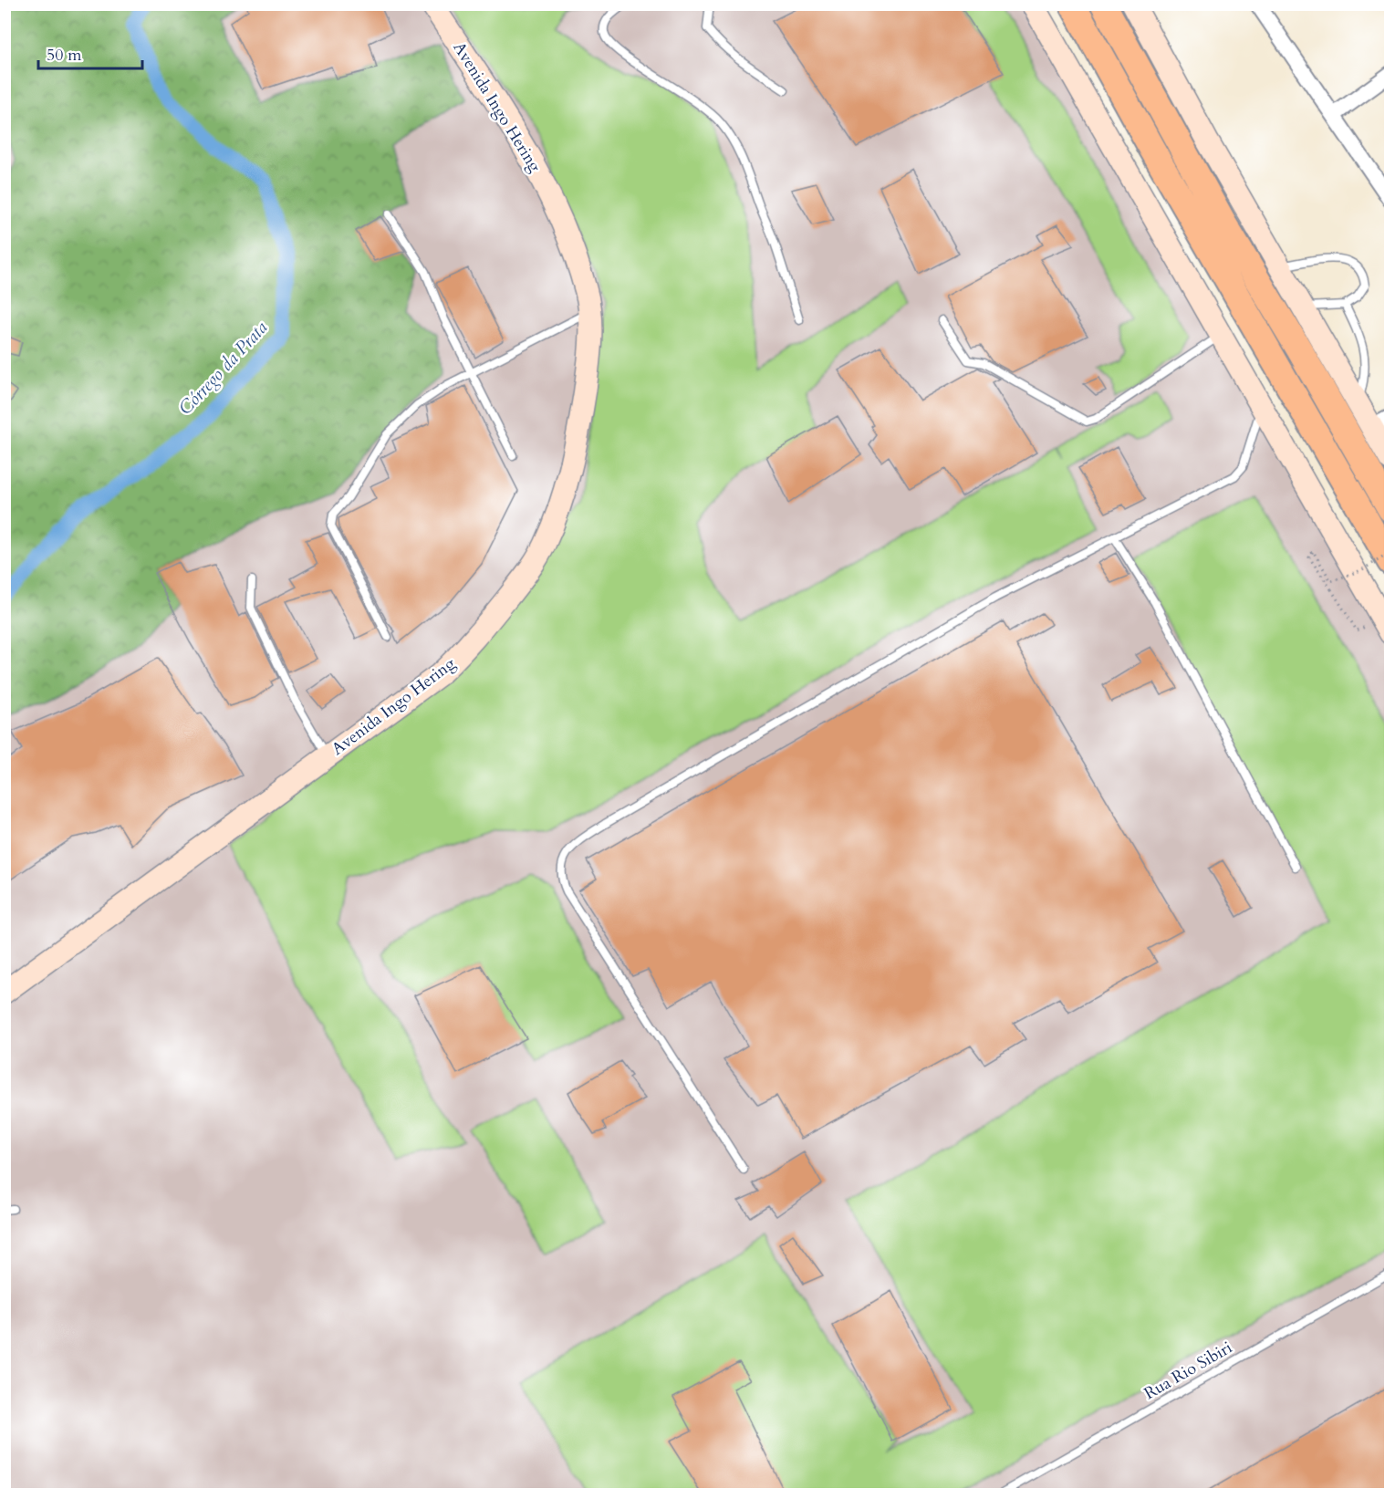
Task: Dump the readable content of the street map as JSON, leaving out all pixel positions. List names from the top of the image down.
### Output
{
  "streets": {
    "main road": ["Avenida Ingo Hering"],
    "lane": ["Rua Rio Sibiri"]
  },
  "water": ["Córrego da Prata"],
  "scale_bar": "50 m"
}
